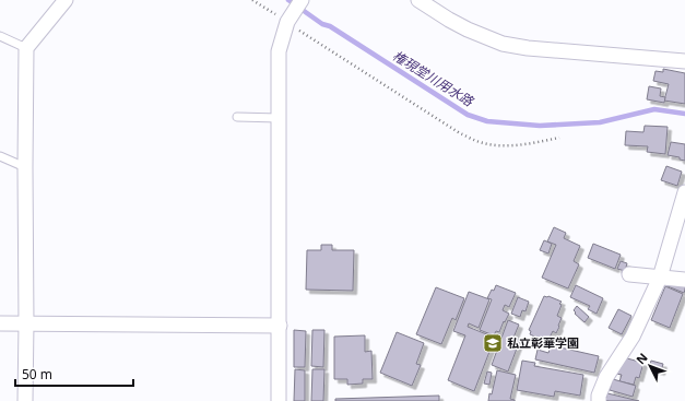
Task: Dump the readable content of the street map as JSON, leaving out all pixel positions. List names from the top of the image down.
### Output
{
  "water": ["権現堂川用水路"],
  "places": {
    "school or university": ["私立彰華学園"]
  },
  "scale_bar": "50 m",
  "north": "top left"
}
